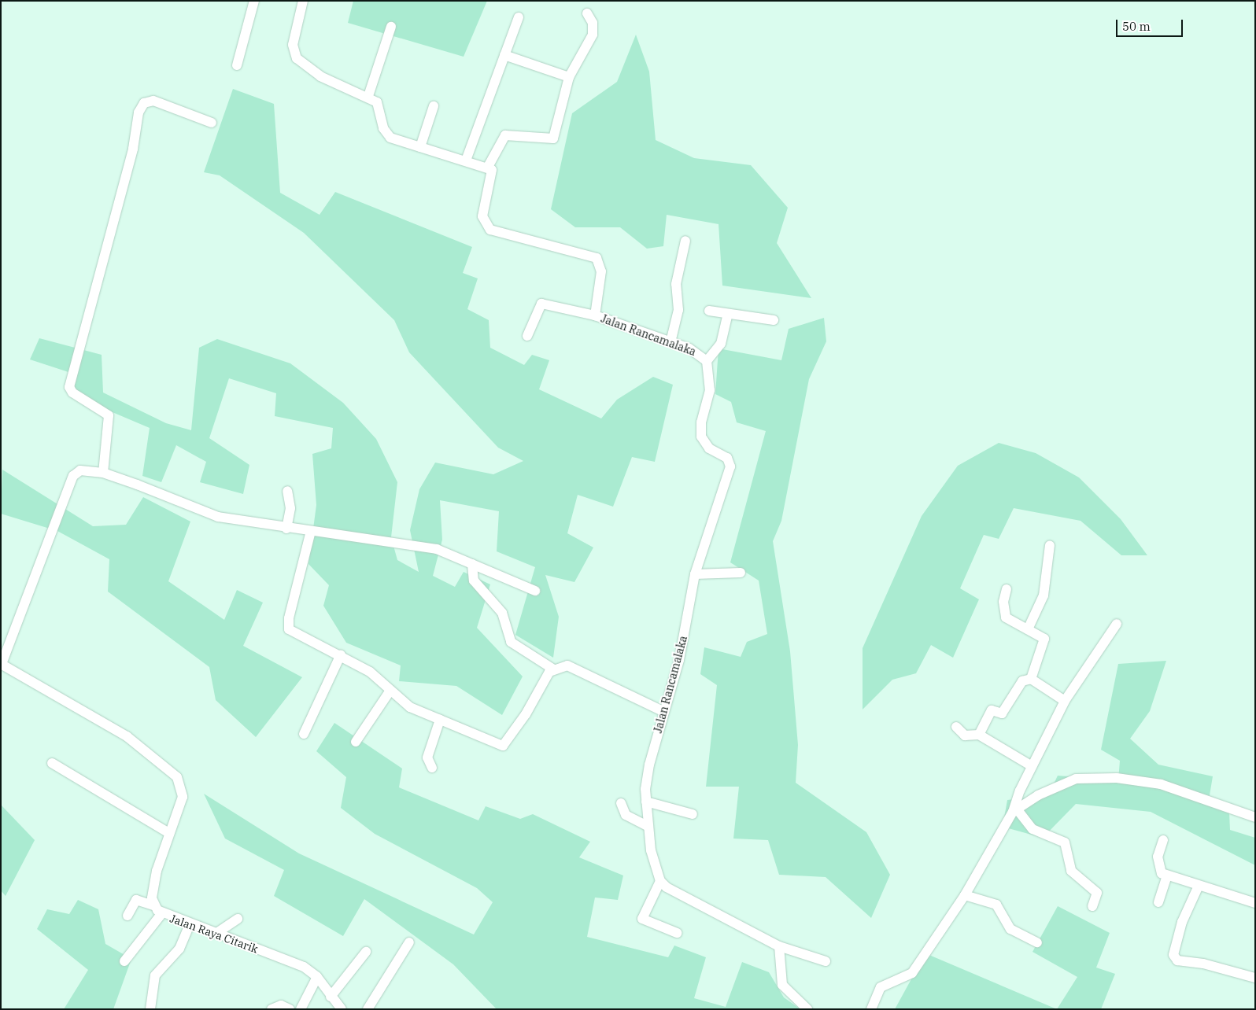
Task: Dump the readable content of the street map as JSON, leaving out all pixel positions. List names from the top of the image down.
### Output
{
  "streets": {
    "street": ["Jalan Rancamalaka", "Jalan Raya Citarik"]
  },
  "scale_bar": "50 m"
}
